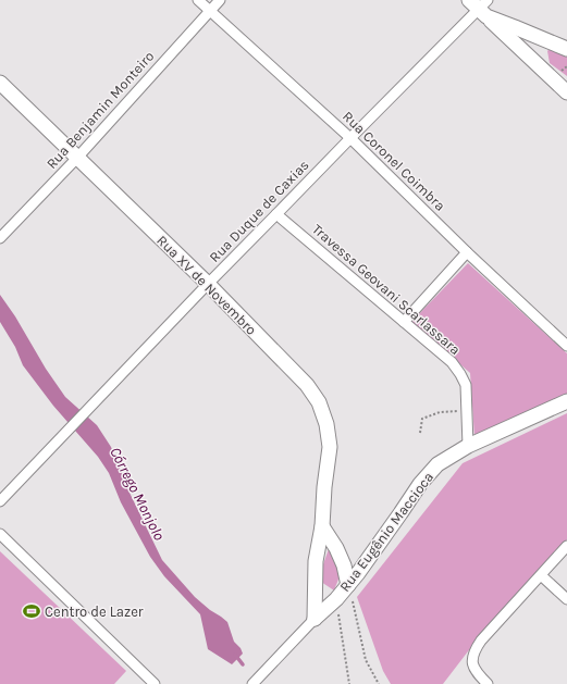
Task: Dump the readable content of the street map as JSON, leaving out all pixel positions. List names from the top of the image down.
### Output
{
  "streets": {
    "street": [
      "Rua Benjamin Monteiro",
      "Rua Coronel Coimbra",
      "Rua Duque de Caxias",
      "Rua XV de Novembro",
      "Travessa Geovani Scarlassara",
      "Rua Eugênio Maccioca"
    ]
  },
  "crossings": [
    ["Rua Benjamin Monteiro", "Rua Coronel Coimbra"],
    ["Rua Benjamin Monteiro", "Rua XV de Novembro"],
    ["Rua Coronel Coimbra", "Rua Duque de Caxias"],
    ["Rua Duque de Caxias", "Rua XV de Novembro"],
    ["Rua Duque de Caxias", "Travessa Geovani Scarlassara"],
    ["Rua XV de Novembro", "Rua Eugênio Maccioca"],
    ["Travessa Geovani Scarlassara", "Rua Eugênio Maccioca"]
  ],
  "water": ["Córrego Monjolo"],
  "places": {
    "sports": ["Centro de Lazer"]
  }
}
